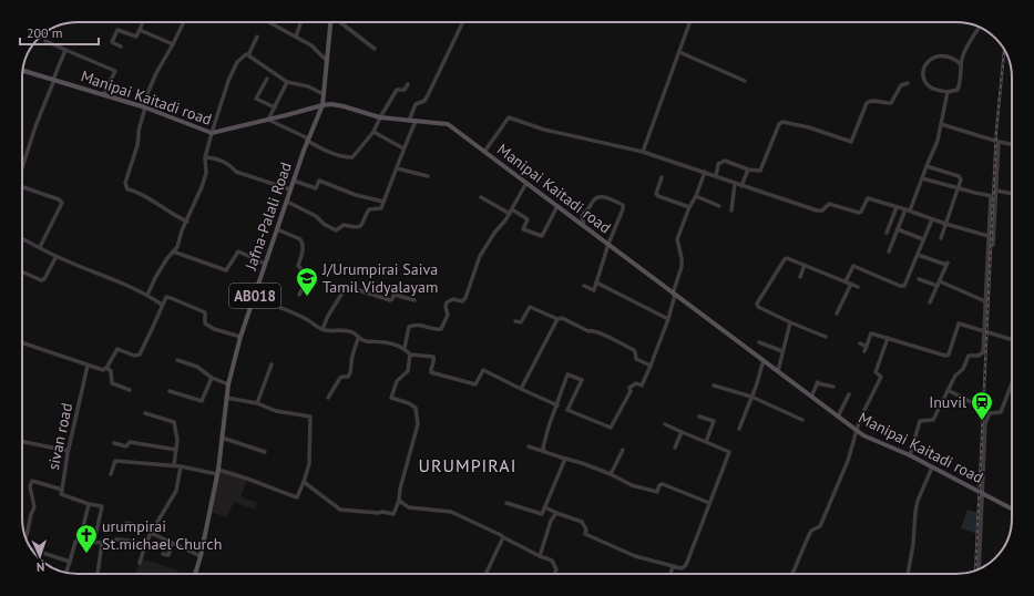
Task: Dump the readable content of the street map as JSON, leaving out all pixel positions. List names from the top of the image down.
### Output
{
  "streets": {
    "main road": ["Manipai Kaitadi road", "Jafna-Palali Road", "AB018"],
    "street": ["sivan road"]
  },
  "crossings": [
    ["Manipai Kaitadi road", "Jafna-Palali Road"]
  ],
  "districts": ["URUMPIRAI"],
  "places": {
    "school or university": ["J/Urumpirai Saiva Tamil Vidyalayam"],
    "station": ["Inuvil"],
    "church": ["urumpirai St.michael Church"]
  },
  "scale_bar": "200 m",
  "north": "bottom"
}
